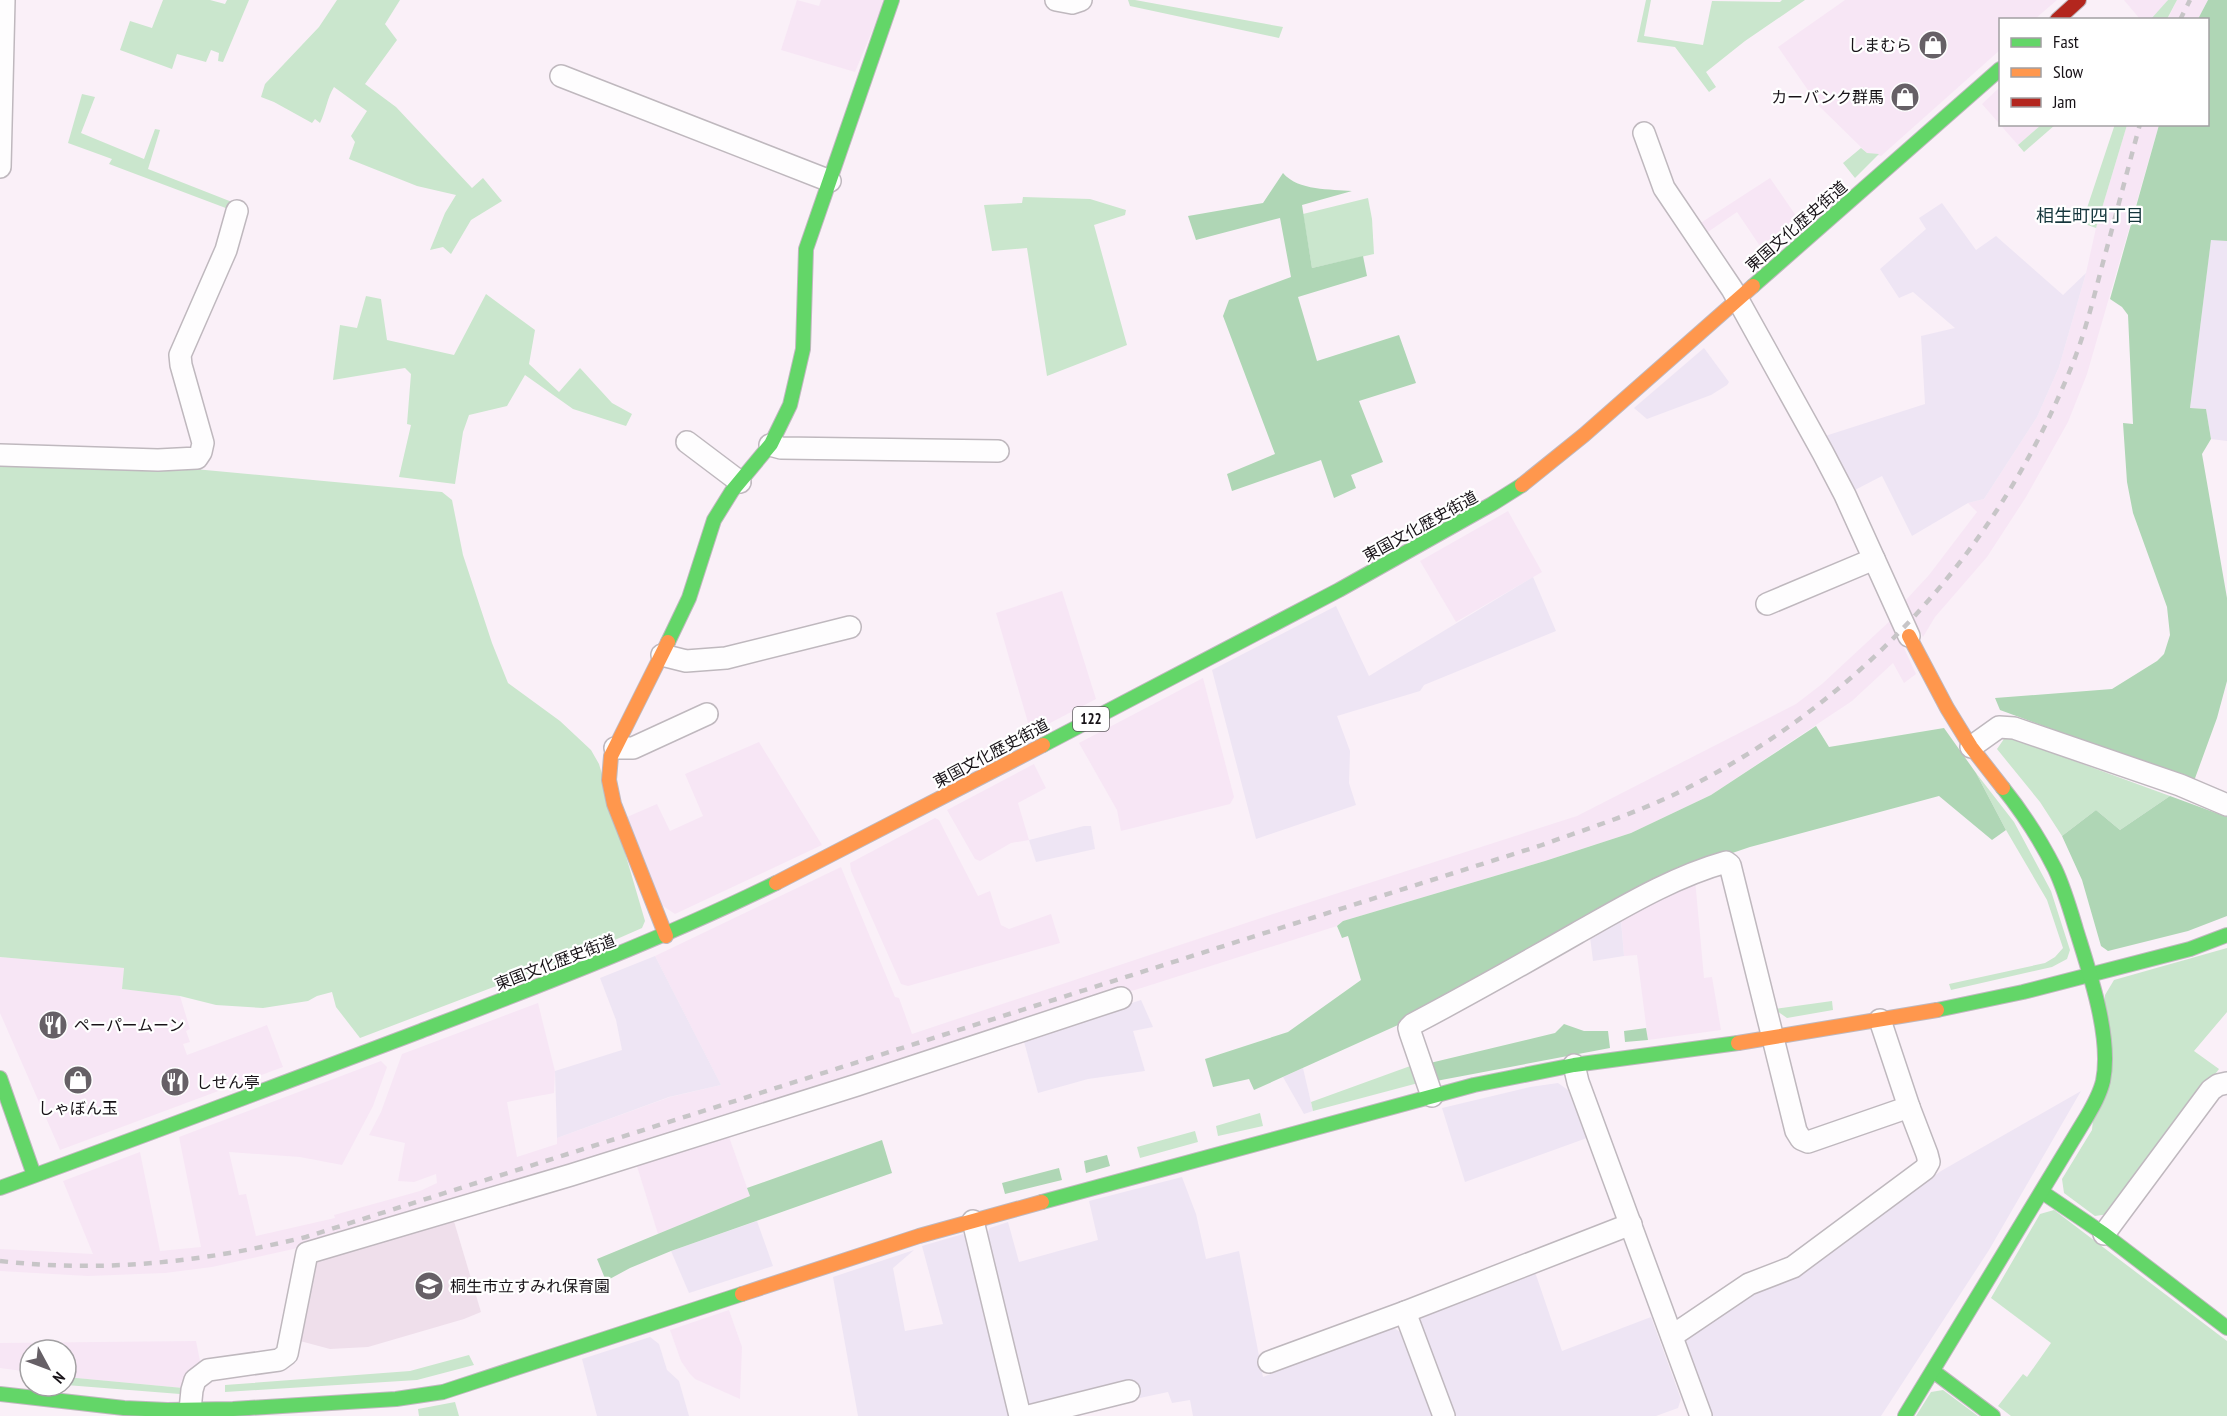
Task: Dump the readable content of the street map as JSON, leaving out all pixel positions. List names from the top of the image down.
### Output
{
  "streets": {
    "main road": ["東国文化歴史街道", "122"]
  },
  "districts": ["相生町四丁目"],
  "places": {
    "shop": ["しまむら", "カーバンク群馬", "しゃぼん玉"],
    "restaurant": ["ペーパームーン", "しせん亭"],
    "school or university": ["桐生市立すみれ保育園"]
  },
  "legend": ["Fast", "Slow", "Jam"],
  "north": "bottom right"
}
